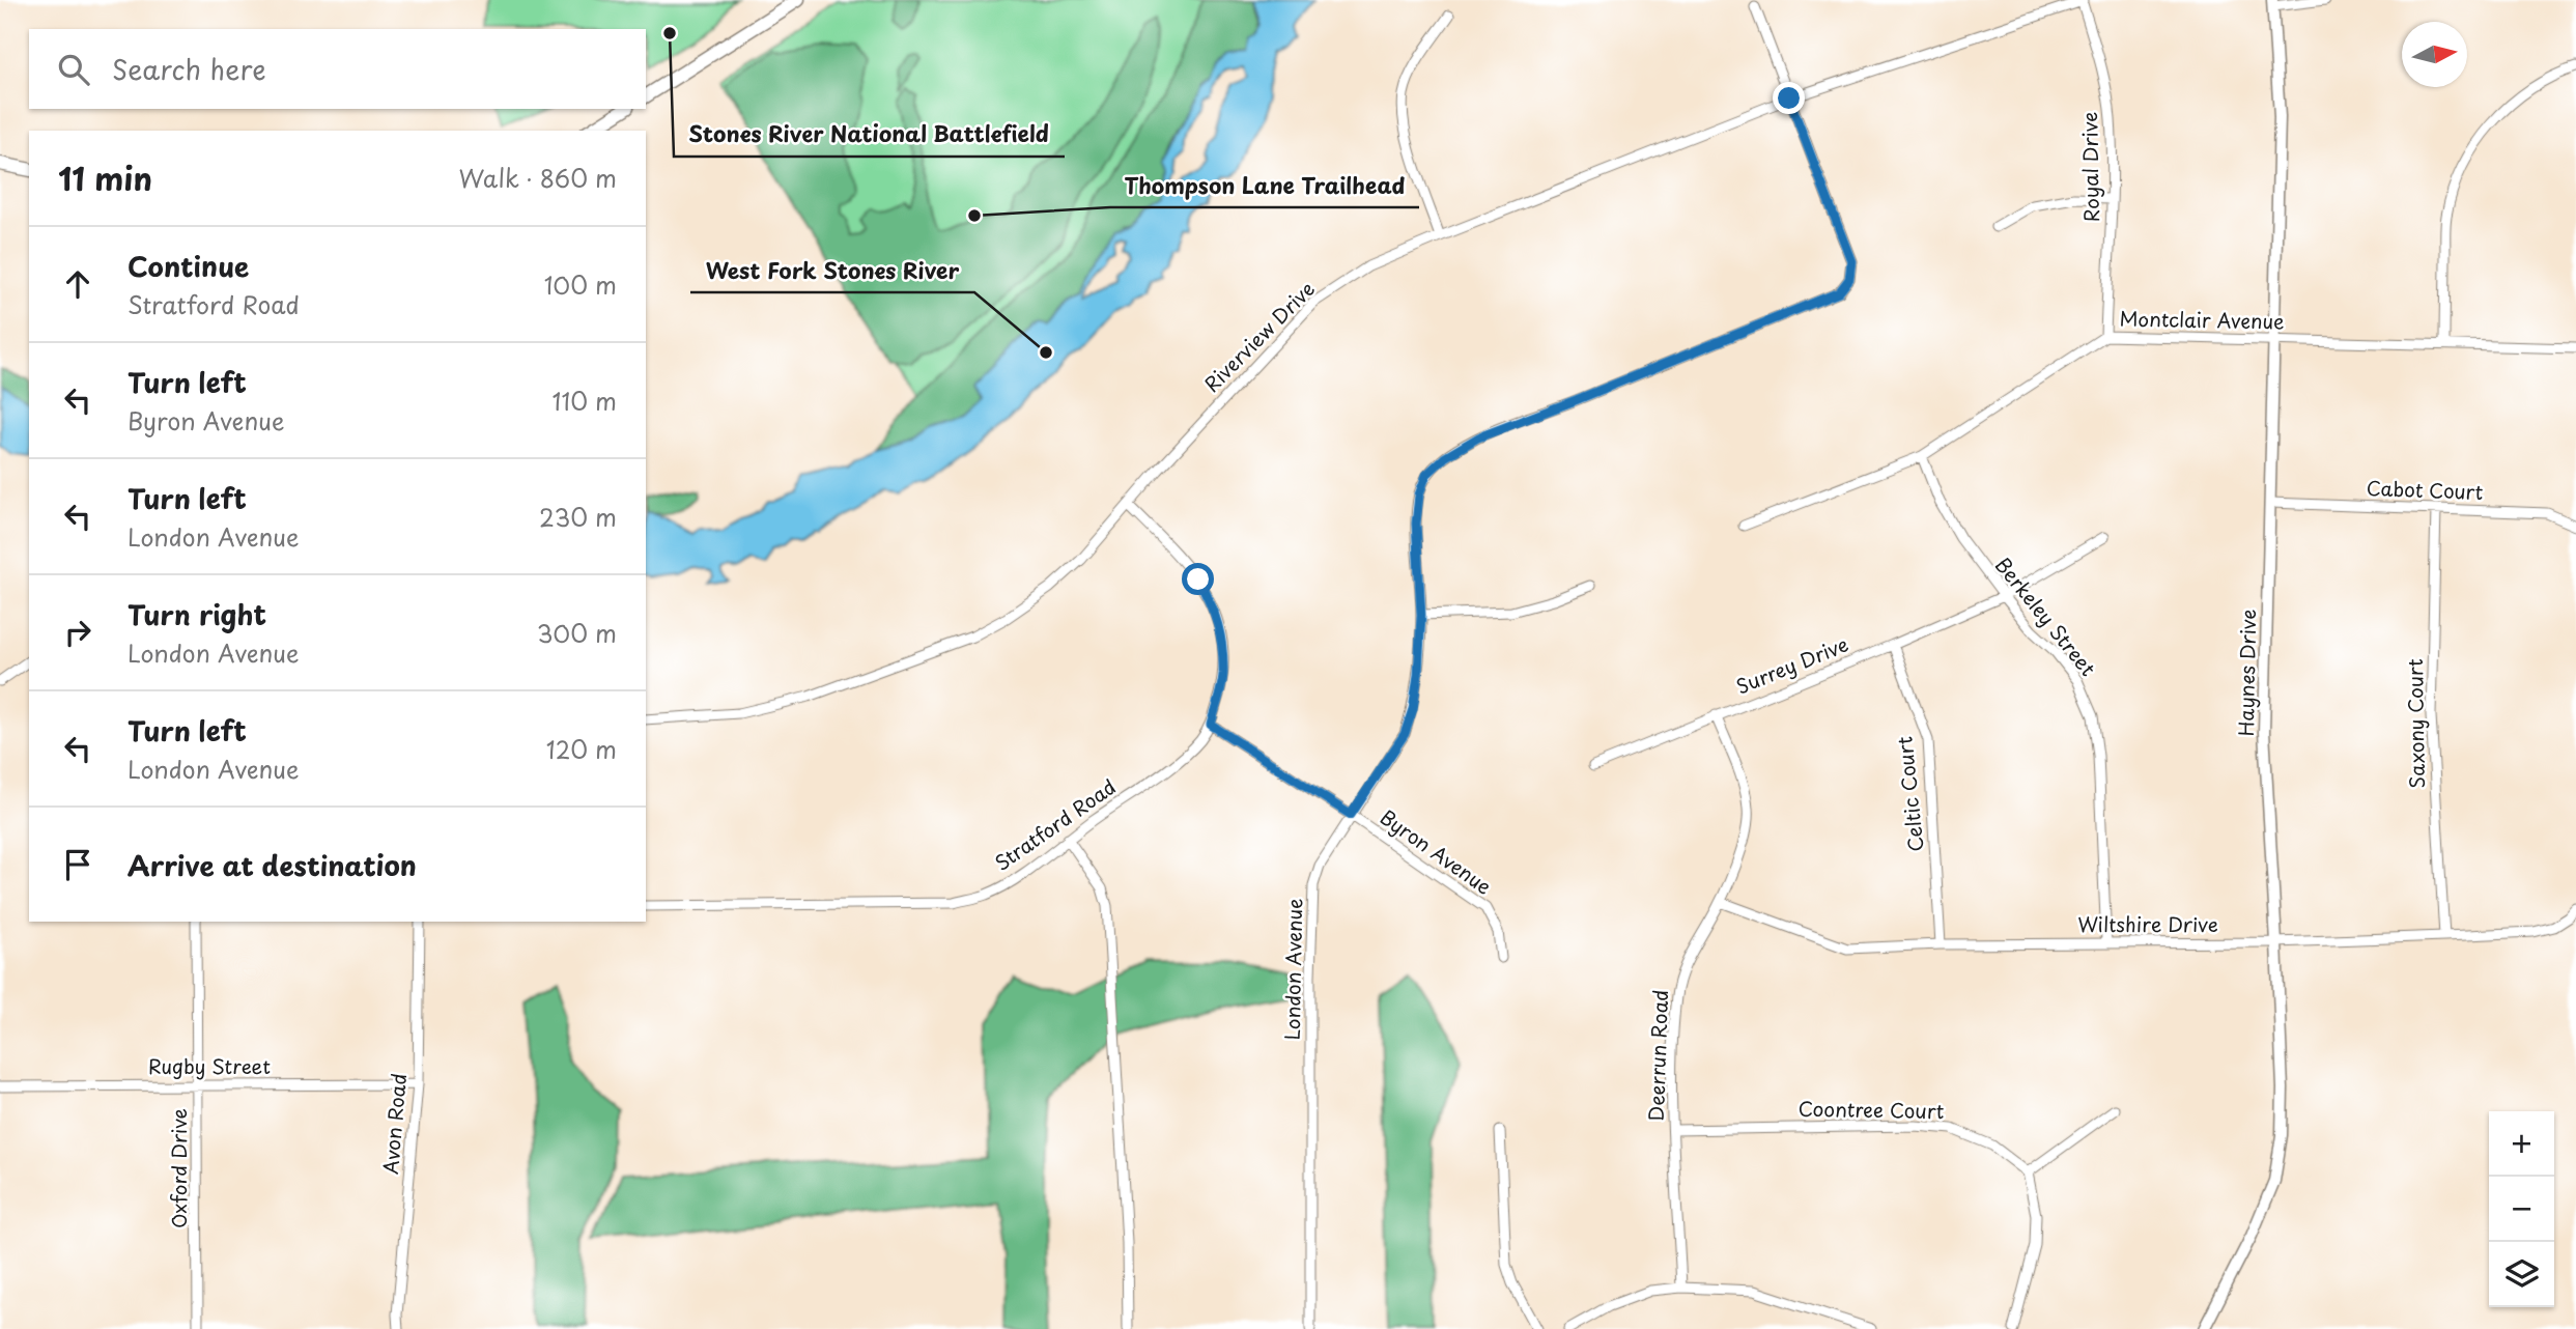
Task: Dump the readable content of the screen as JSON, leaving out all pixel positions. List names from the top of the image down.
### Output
{
  "streets": {
    "street": [
      "Royal Drive",
      "Montclair Avenue",
      "Riverview Drive",
      "Cabot Court",
      "Berkeley Street",
      "Surrey Drive",
      "Haynes Drive",
      "Saxony Court",
      "Celtic Court",
      "Stratford Road",
      "Byron Avenue",
      "Wiltshire Drive",
      "London Avenue",
      "Deerrun Road",
      "Rugby Street",
      "Coontree Court",
      "Avon Road",
      "Oxford Drive"
    ]
  },
  "crossings": [
    ["Royal Drive", "Montclair Avenue"],
    ["Royal Drive", "Riverview Drive"],
    ["Montclair Avenue", "Berkeley Street"],
    ["Montclair Avenue", "Haynes Drive"],
    ["Riverview Drive", "Stratford Road"],
    ["Riverview Drive", "London Avenue"],
    ["Cabot Court", "Haynes Drive"],
    ["Cabot Court", "Saxony Court"],
    ["Berkeley Street", "Surrey Drive"],
    ["Berkeley Street", "Wiltshire Drive"],
    ["Surrey Drive", "Celtic Court"],
    ["Surrey Drive", "Deerrun Road"],
    ["Haynes Drive", "Wiltshire Drive"],
    ["Saxony Court", "Wiltshire Drive"],
    ["Celtic Court", "Wiltshire Drive"],
    ["Stratford Road", "Byron Avenue"],
    ["Byron Avenue", "London Avenue"],
    ["Wiltshire Drive", "Deerrun Road"],
    ["Deerrun Road", "Coontree Court"],
    ["Rugby Street", "Avon Road"],
    ["Rugby Street", "Oxford Drive"]
  ],
  "places": ["Stones River National Battlefield", "Thompson Lane Trailhead", "West Fork Stones River"],
  "north": "right",
  "page": {
    "search": "Search here",
    "heading": ["11 min", "Walk · 860 m"],
    "list": [
      ["Continue", "Stratford Road", "100 m"],
      ["Turn left", "Byron Avenue", "110 m"],
      ["Turn left", "London Avenue", "230 m"],
      ["Turn right", "London Avenue", "300 m"],
      ["Turn left", "London Avenue", "120 m"],
      "Arrive at destination"
    ],
    "map_buttons": ["+", "−"]
  }
}
